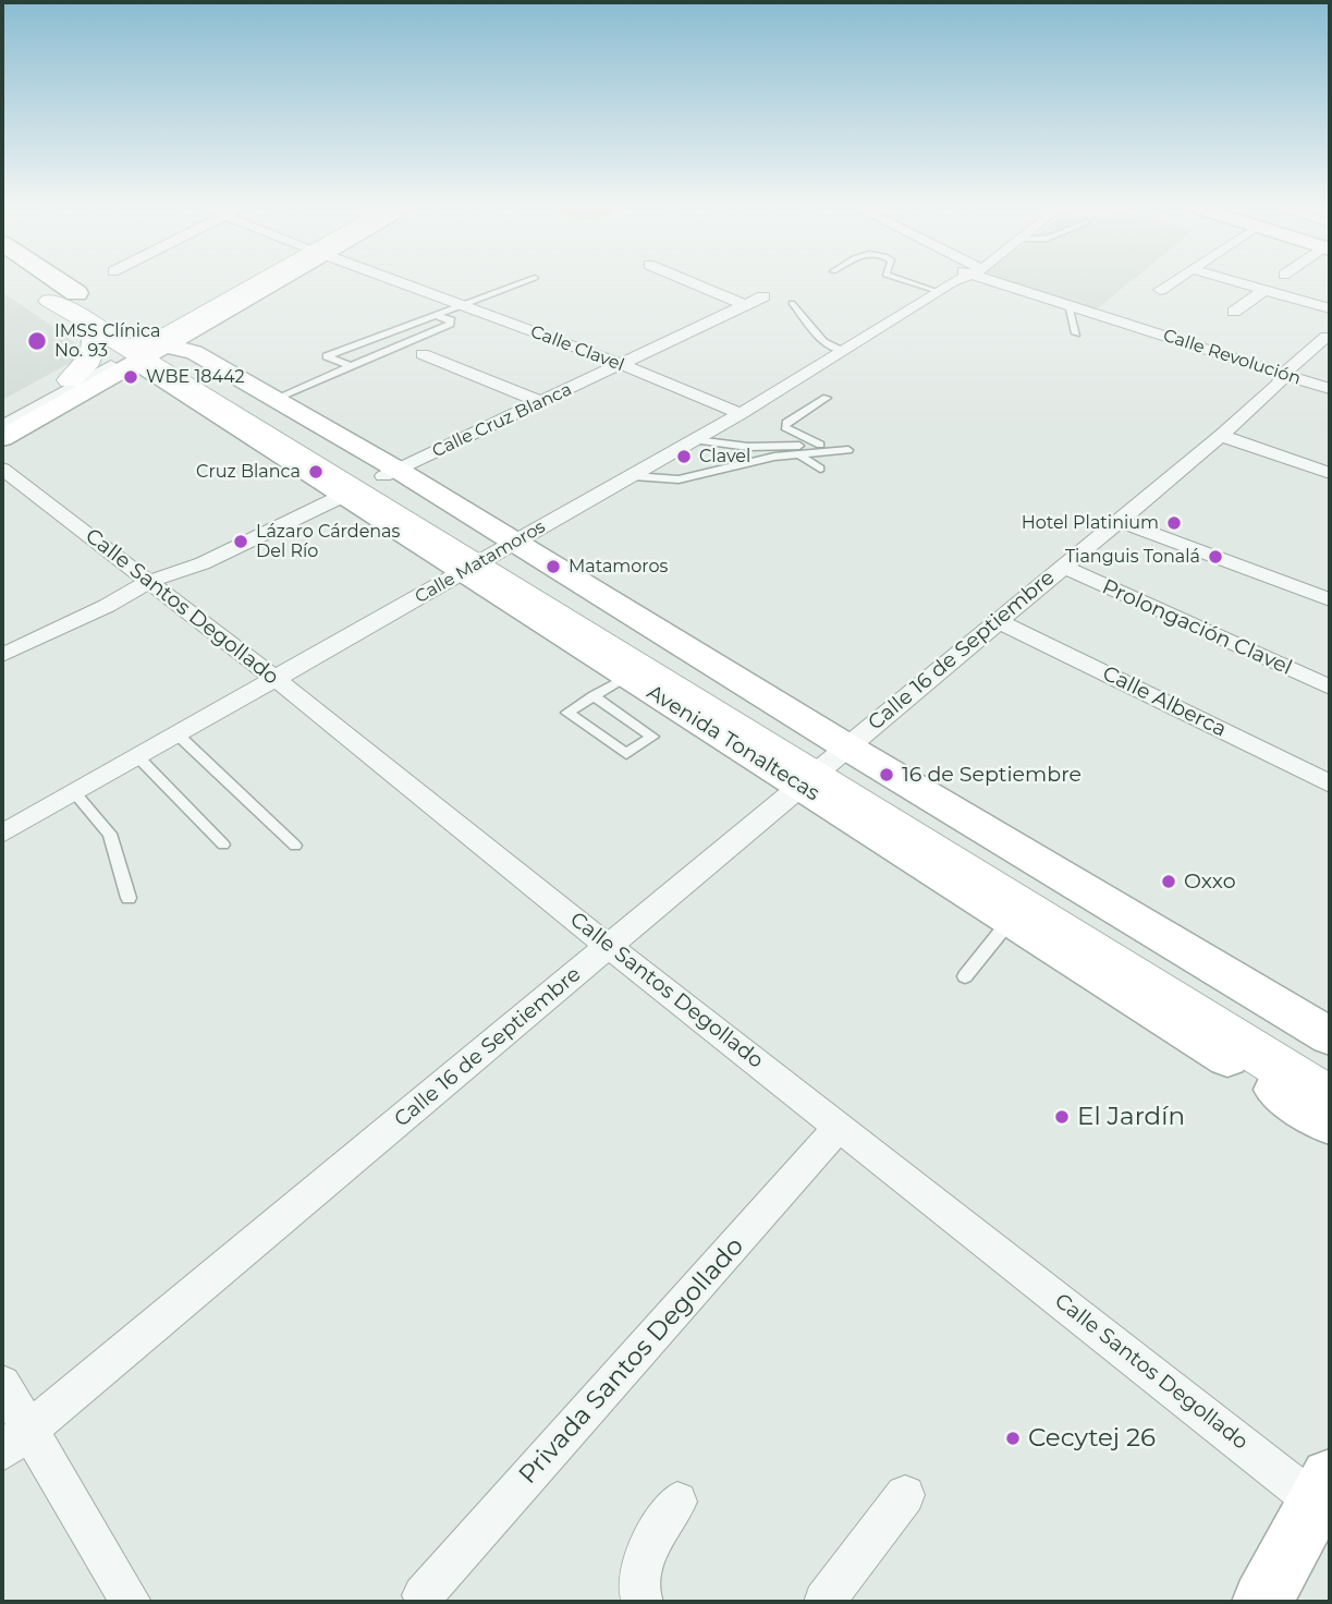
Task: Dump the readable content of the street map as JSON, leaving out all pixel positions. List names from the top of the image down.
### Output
{
  "streets": {
    "main road": ["Avenida Tonaltecas"],
    "street": [
      "Calle Clavel",
      "Calle Revolución",
      "Calle Cruz Blanca",
      "Calle Matamoros",
      "Calle Santos Degollado",
      "Prolongación Clavel",
      "Calle 16 de Septiembre",
      "Calle Alberca",
      "Privada Santos Degollado"
    ]
  },
  "crossings": [
    ["Calle Clavel", "Calle Cruz Blanca"],
    ["Calle Clavel", "Calle Matamoros"],
    ["Calle Revolución", "Calle 16 de Septiembre"],
    ["Calle Cruz Blanca", "Calle Santos Degollado"],
    ["Calle Cruz Blanca", "Avenida Tonaltecas"],
    ["Calle Matamoros", "Calle Santos Degollado"],
    ["Calle Matamoros", "Avenida Tonaltecas"],
    ["Calle Santos Degollado", "Calle 16 de Septiembre"],
    ["Calle Santos Degollado", "Privada Santos Degollado"],
    ["Prolongación Clavel", "Calle 16 de Septiembre"],
    ["Calle 16 de Septiembre", "Calle Alberca"],
    ["Calle 16 de Septiembre", "Avenida Tonaltecas"]
  ],
  "places": [
    "IMSS Clínica No. 93",
    "WBE 18442",
    "Clavel",
    "Cruz Blanca",
    "Hotel Platinium",
    "Lázaro Cárdenas Del Río",
    "Tianguis Tonalá",
    "Matamoros",
    "16 de Septiembre",
    "Oxxo",
    "El Jardín",
    "Cecytej 26"
  ]
}
